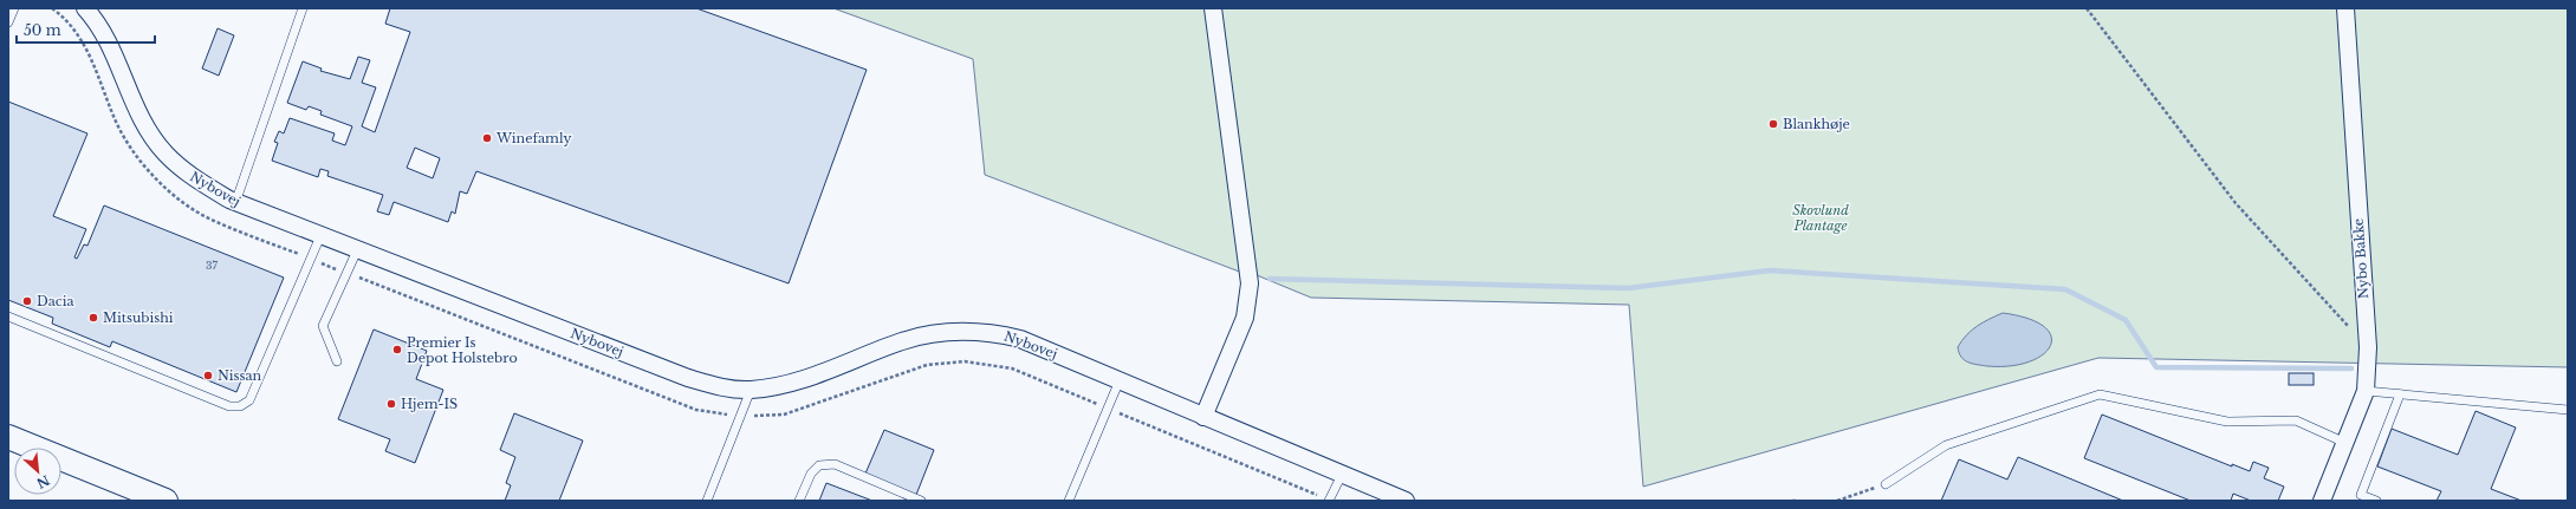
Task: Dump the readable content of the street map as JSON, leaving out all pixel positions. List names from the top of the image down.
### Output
{
  "streets": {
    "street": ["Nybovej", "Nybo Bakke"]
  },
  "parks": ["Skovlund Plantage"],
  "places": [
    "Blankhøje",
    "Winefamly",
    "Dacia",
    "Mitsubishi",
    "Premier Is Depot Holstebro",
    "Nissan",
    "Hjem-IS"
  ],
  "house_numbers": ["37"],
  "scale_bar": "50 m",
  "north": "bottom right"
}
